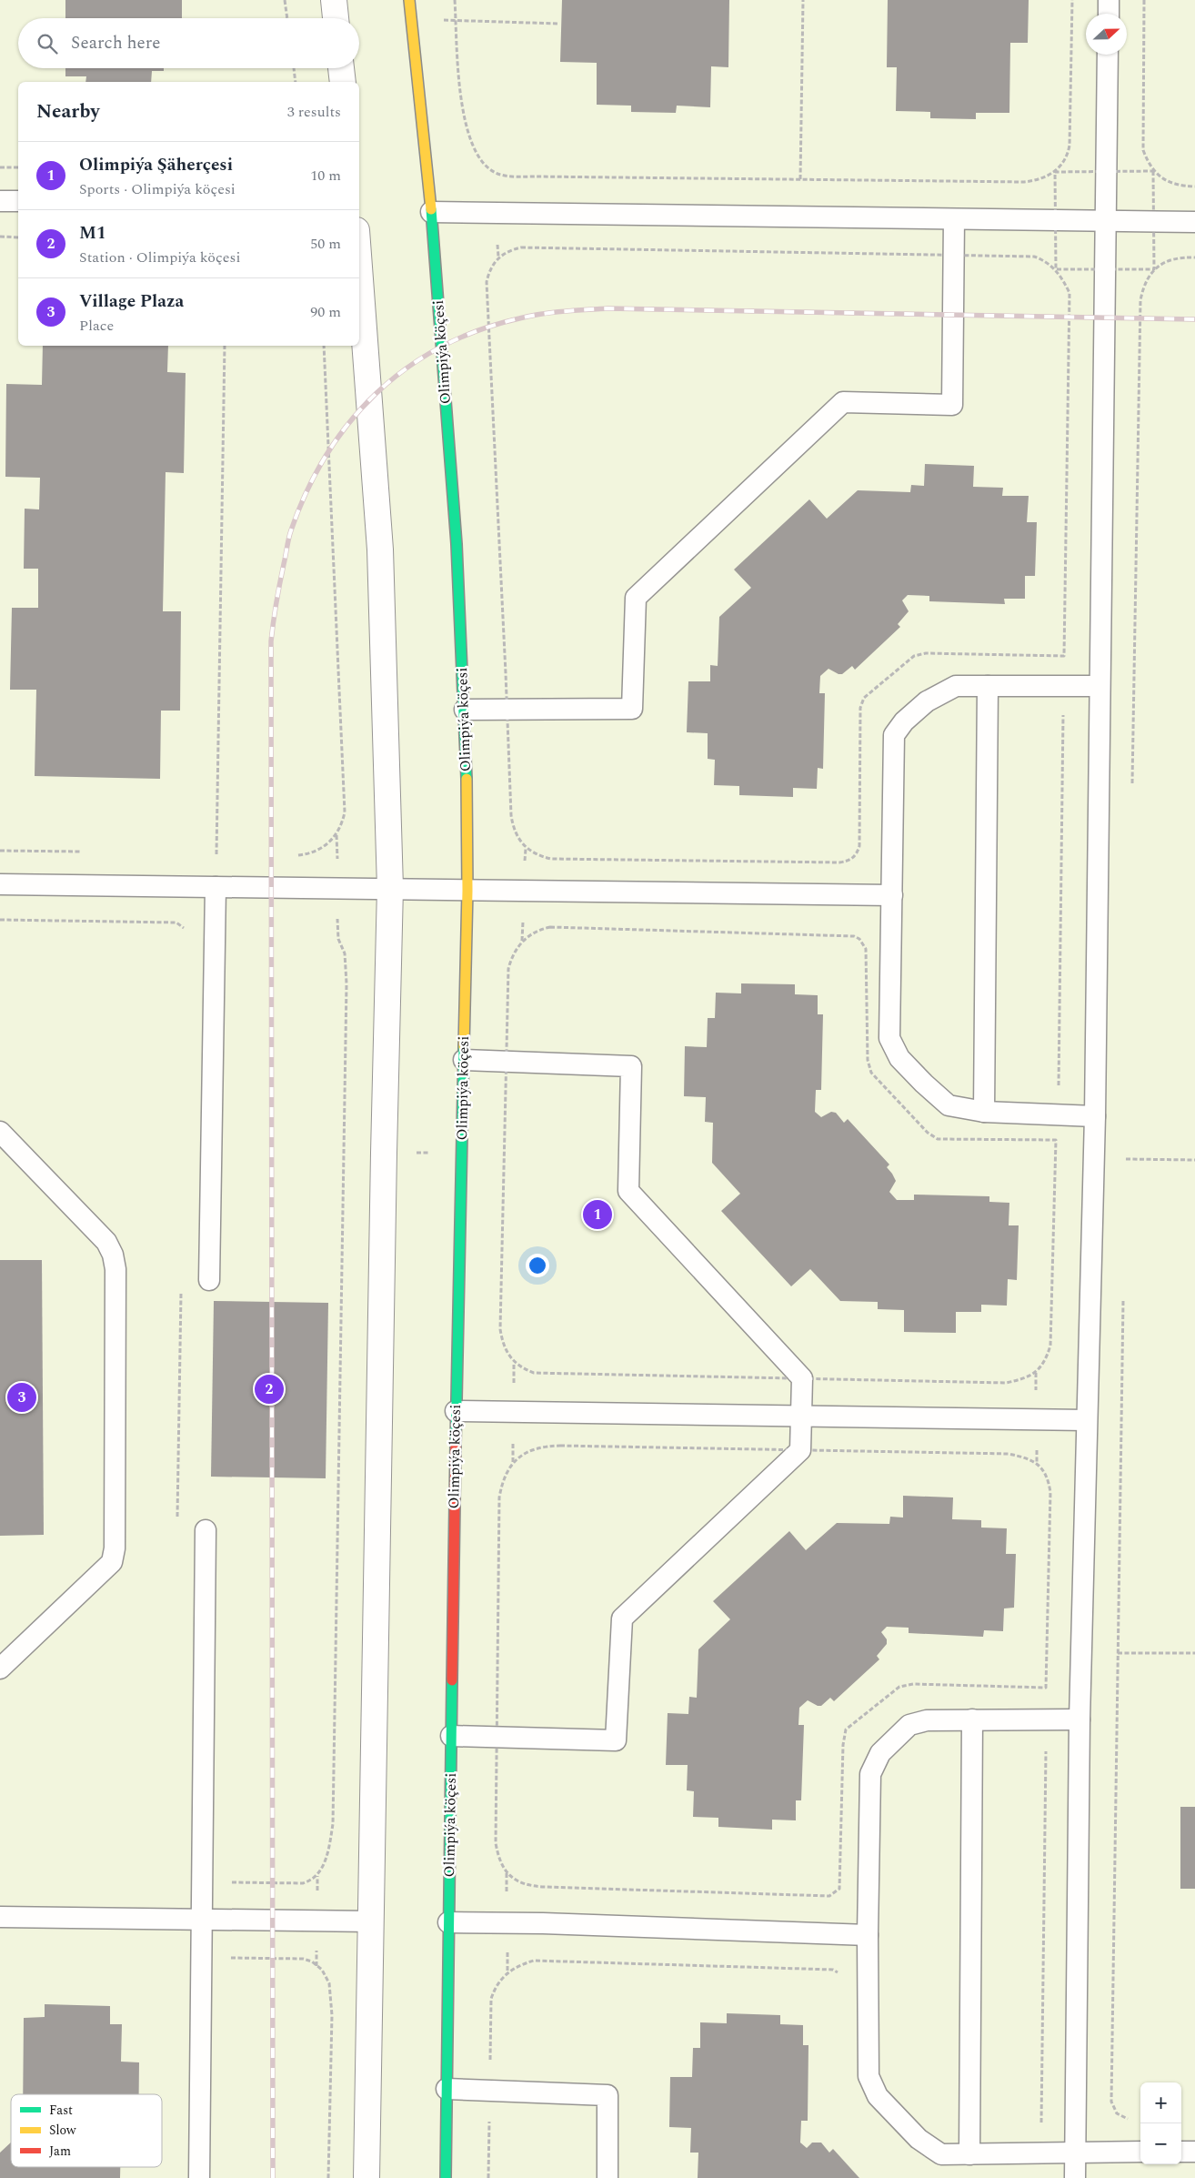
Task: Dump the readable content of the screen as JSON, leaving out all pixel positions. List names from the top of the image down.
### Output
{
  "streets": {
    "street": ["Olimpiýa köçesi"]
  },
  "legend": ["Fast", "Slow", "Jam"],
  "north": "right",
  "page": {
    "search": "Search here",
    "heading": ["Nearby", "3 results"],
    "list": [
      {
        "mark": "1",
        "name": "Olimpiýa Şäherçesi",
        "note": "Sports · Olimpiýa köçesi",
        "value": "10 m"
      },
      {
        "mark": "2",
        "name": "M1",
        "note": "Station · Olimpiýa köçesi",
        "value": "50 m"
      },
      {
        "mark": "3",
        "name": "Village Plaza",
        "note": "Place",
        "value": "90 m"
      }
    ],
    "pins": ["1", "2", "3"],
    "map_buttons": ["+", "−"]
  }
}
